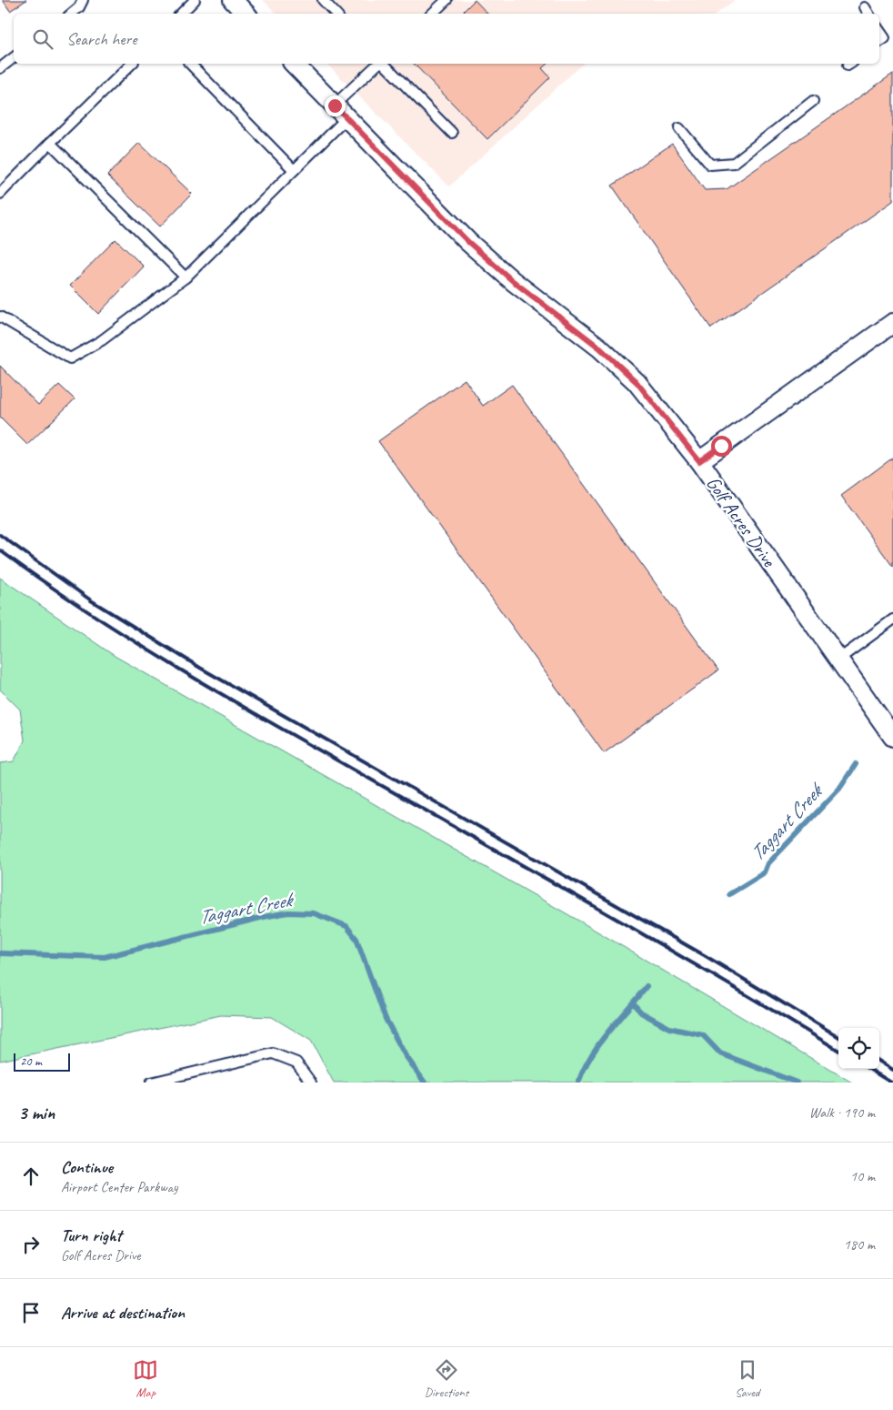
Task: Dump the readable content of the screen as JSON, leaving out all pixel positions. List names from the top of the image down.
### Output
{
  "streets": {
    "street": ["Golf Acres Drive"]
  },
  "water": ["Taggart Creek"],
  "scale_bar": "20 m",
  "page": {
    "search": "Search here",
    "scale": "20 m",
    "heading": ["3 min", "Walk · 190 m"],
    "list": [
      ["Continue", "Airport Center Parkway", "10 m"],
      ["Turn right", "Golf Acres Drive", "180 m"],
      "Arrive at destination"
    ],
    "nav": ["Map", "Directions", "Saved"]
  }
}
